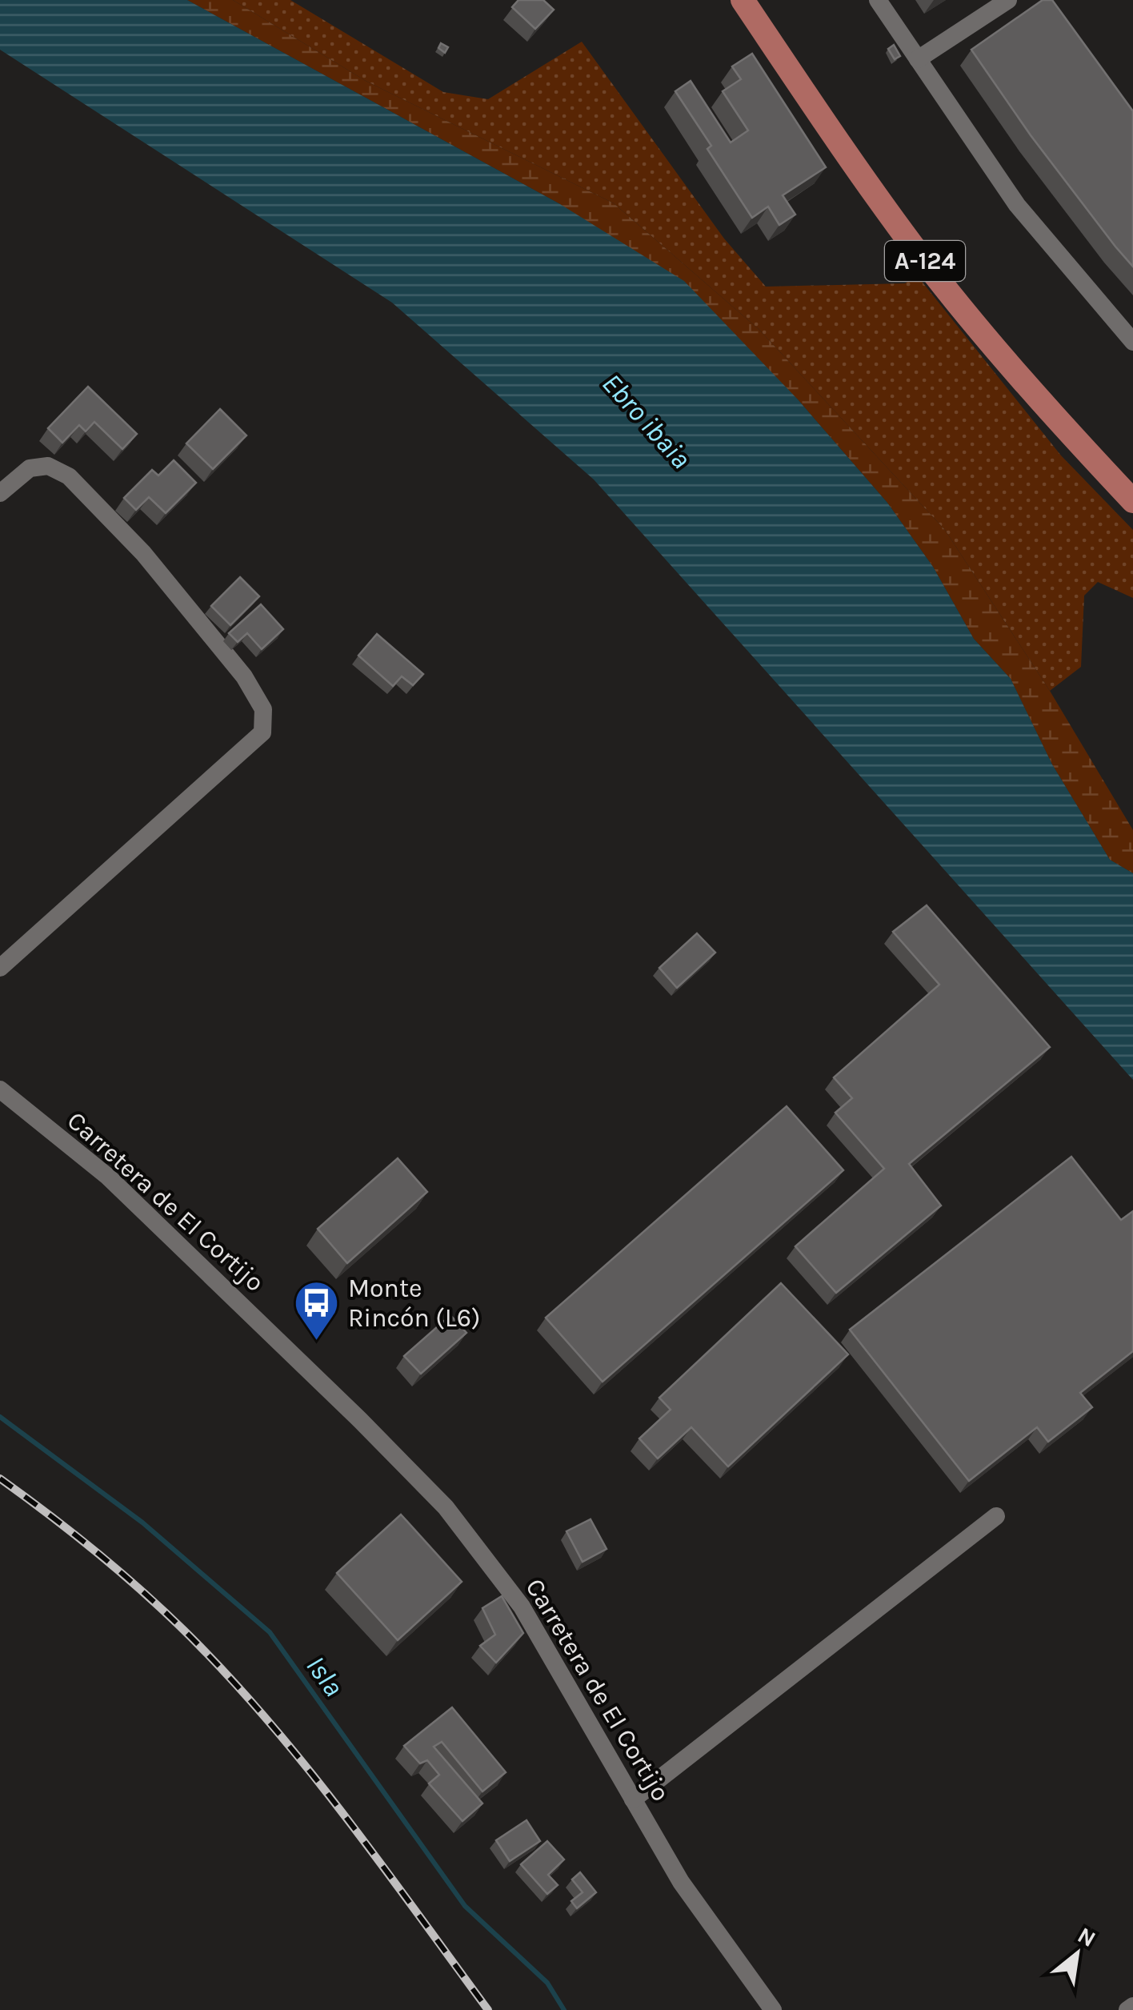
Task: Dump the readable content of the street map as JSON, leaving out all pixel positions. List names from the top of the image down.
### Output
{
  "streets": {
    "main road": ["A-124"],
    "street": ["Carretera de El Cortijo"]
  },
  "water": ["Ebro ibaia", "Isla"],
  "places": {
    "bus stop": ["Monte Rincón (L6)"]
  },
  "north": "top right"
}
